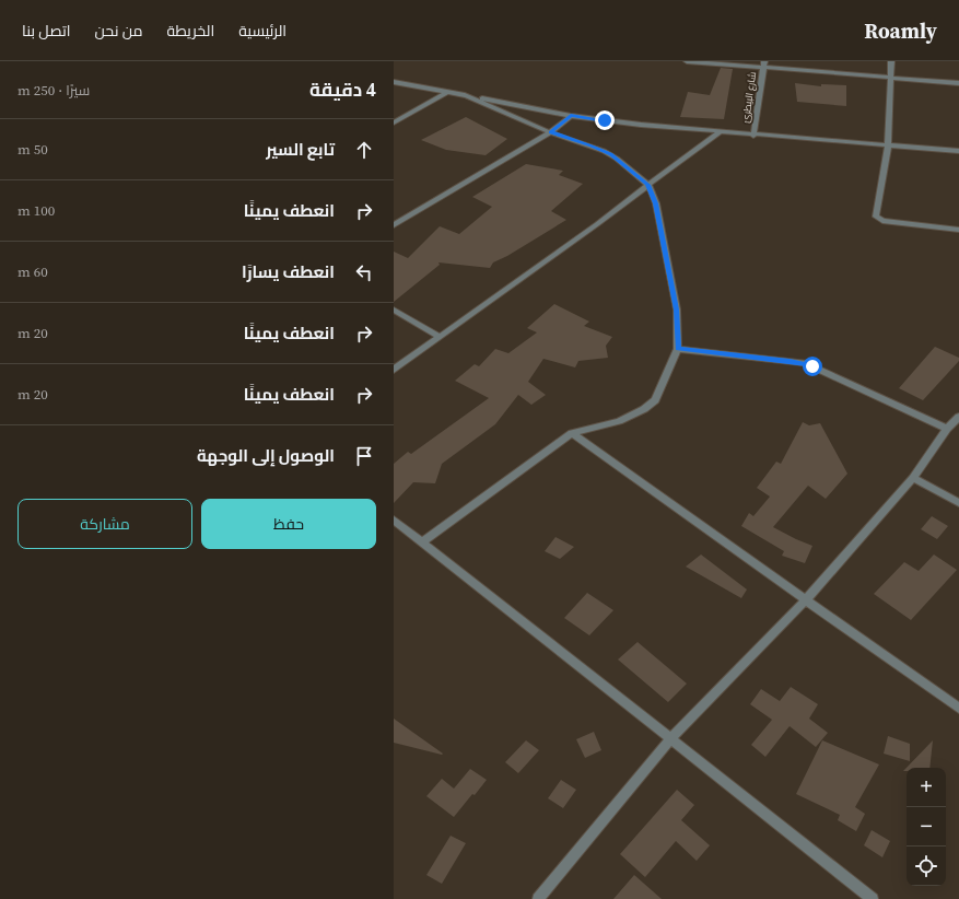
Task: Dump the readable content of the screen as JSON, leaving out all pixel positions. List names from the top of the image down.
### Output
{
  "streets": {
    "street": ["شارع البيطرئ"]
  },
  "page": {
    "header": "Roamly",
    "nav": [
      "الرئيسية",
      "الخريطة",
      "من نحن",
      "اتصل بنا"
    ],
    "heading": ["4 دقيقة", "سيرًا · 250 m"],
    "list": [
      ["تابع السير", "50 m"],
      ["انعطف يمينًا", "100 m"],
      ["انعطف يسارًا", "60 m"],
      ["انعطف يمينًا", "20 m"],
      ["انعطف يمينًا", "20 m"],
      "الوصول إلى الوجهة"
    ],
    "buttons": ["حفظ", "مشاركة"],
    "map_buttons": ["+", "−"]
  }
}
